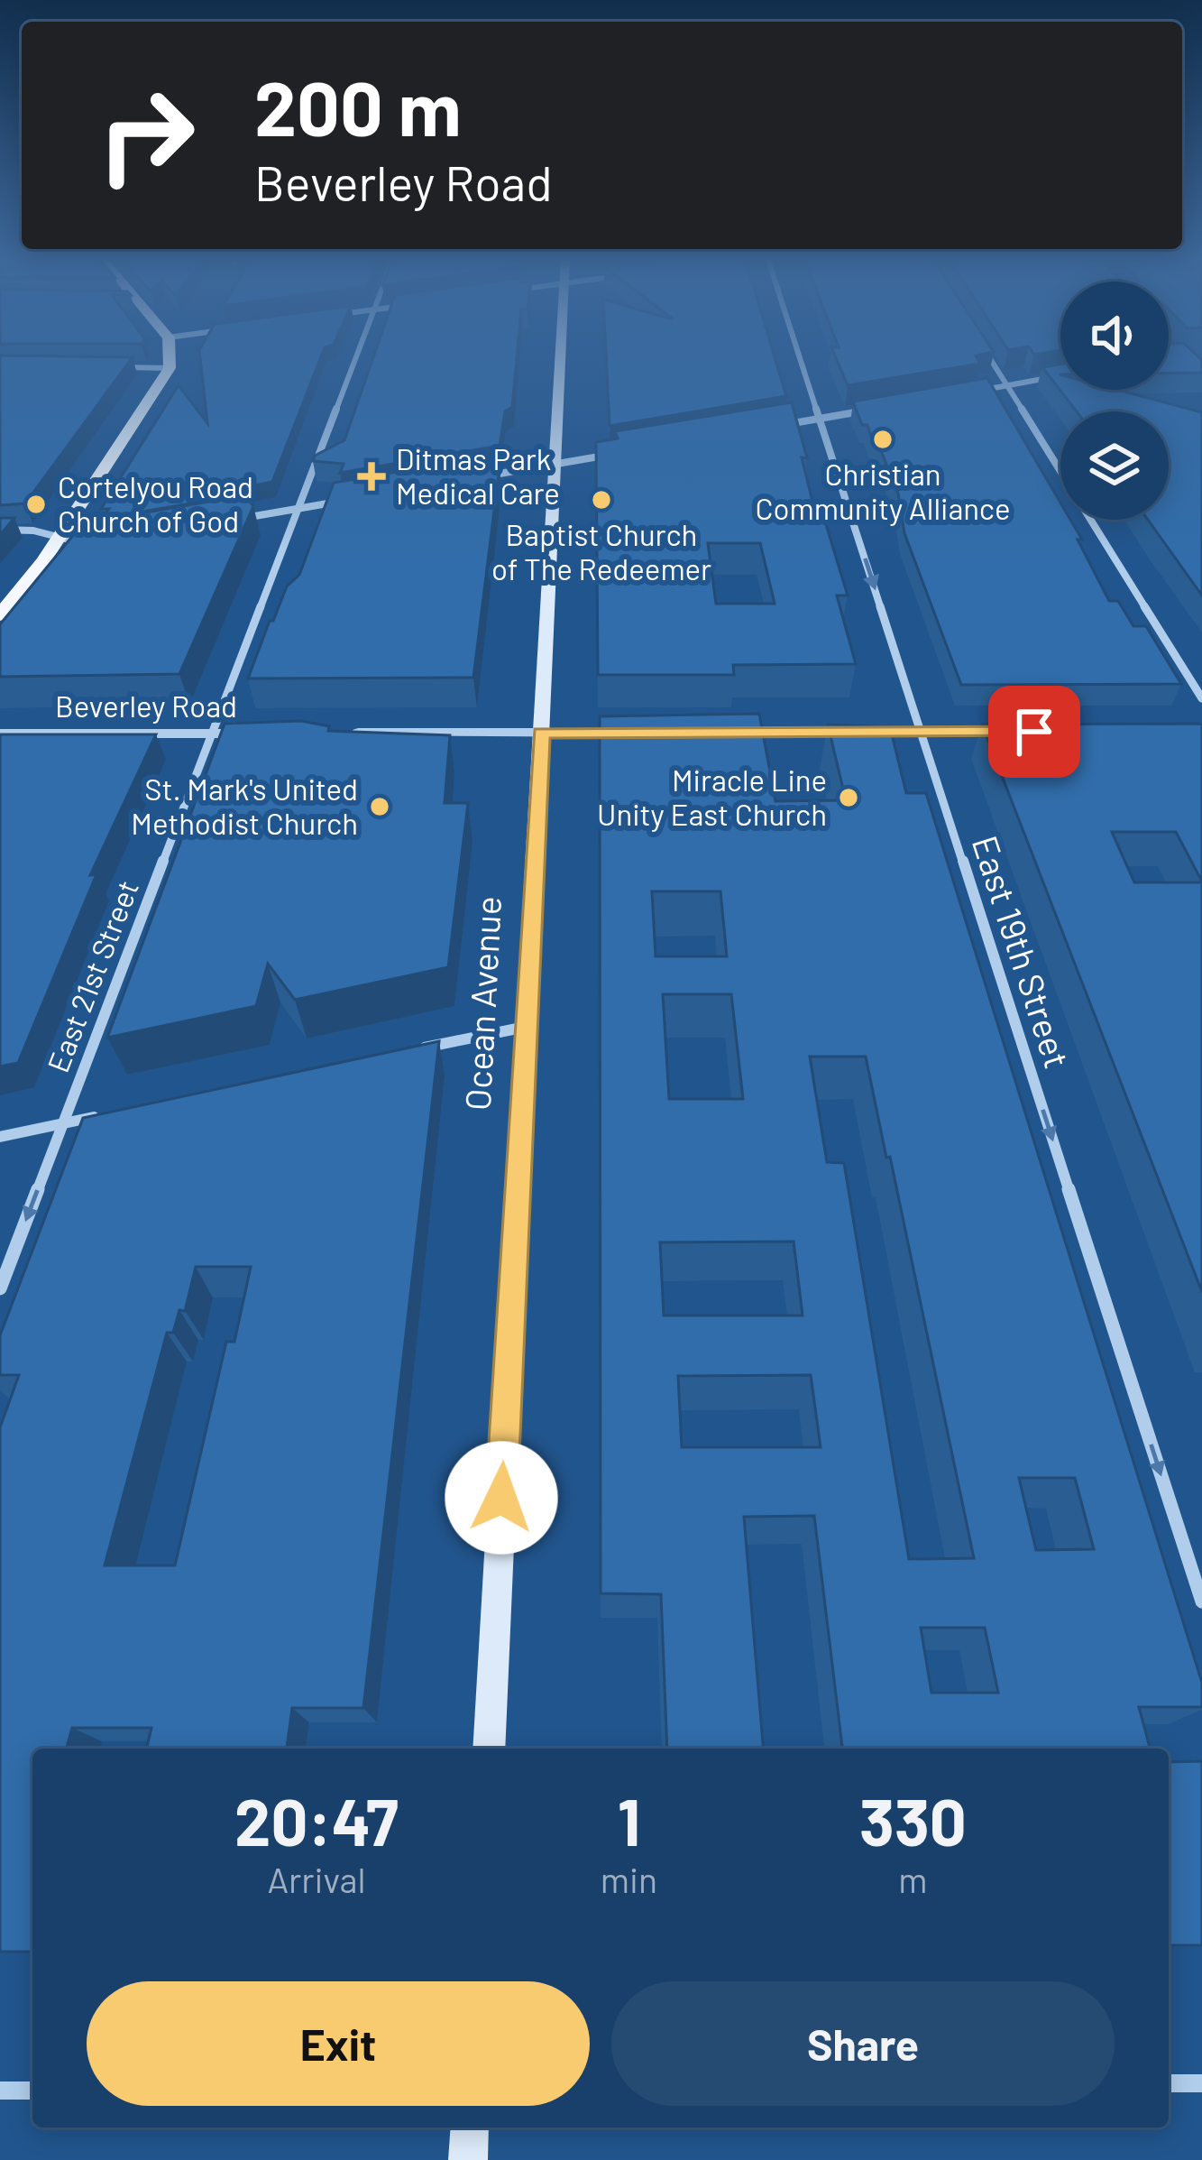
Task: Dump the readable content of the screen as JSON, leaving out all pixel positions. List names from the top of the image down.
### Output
{
  "streets": {
    "main road": ["Ocean Avenue"],
    "street": ["Beverley Road", "East 19th Street", "East 21st Street"]
  },
  "crossings": [
    ["Beverley Road", "East 21st Street"]
  ],
  "one_way": ["East 19th Street"],
  "places": {
    "other": [
      "Christian Community Alliance",
      "Baptist Church of The Redeemer",
      "Cortelyou Road Church of God",
      "Miracle Line Unity East Church",
      "St. Mark's United Methodist Church"
    ],
    "health": ["Ditmas Park Medical Care"]
  },
  "page": {
    "turn": ["200 m", "Beverley Road"],
    "eta": [
      "20:47",
      "Arrival",
      "1",
      "min",
      "330",
      "m"
    ],
    "buttons": ["Exit", "Share"]
  }
}
